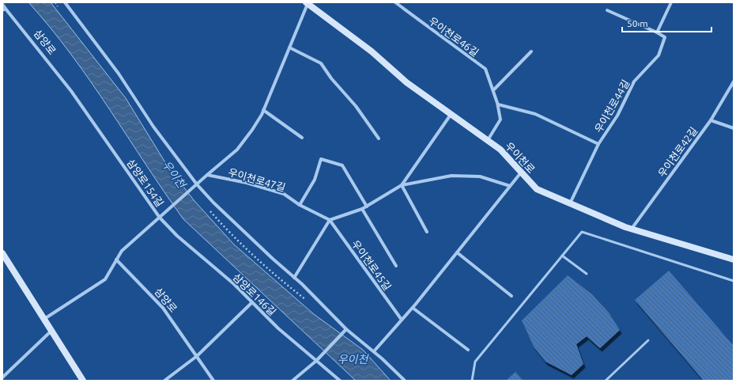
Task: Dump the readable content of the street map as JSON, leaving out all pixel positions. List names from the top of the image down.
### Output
{
  "streets": {
    "street": [
      "우이천로46길",
      "삼양로",
      "우이천로44길",
      "우이천로42길",
      "우이천로",
      "우이천로47길",
      "삼양로154길",
      "우이천로45길",
      "삼양로146길"
    ]
  },
  "crossings": [
    ["우이천로46길", "우이천로44길"],
    ["우이천로46길", "우이천로"],
    ["삼양로", "삼양로154길"],
    ["우이천로44길", "우이천로"],
    ["우이천로42길", "우이천로"],
    ["우이천로47길", "우이천로45길"],
    ["삼양로154길", "삼양로146길"]
  ],
  "water": ["우이천"],
  "scale_bar": "50 m"
}
